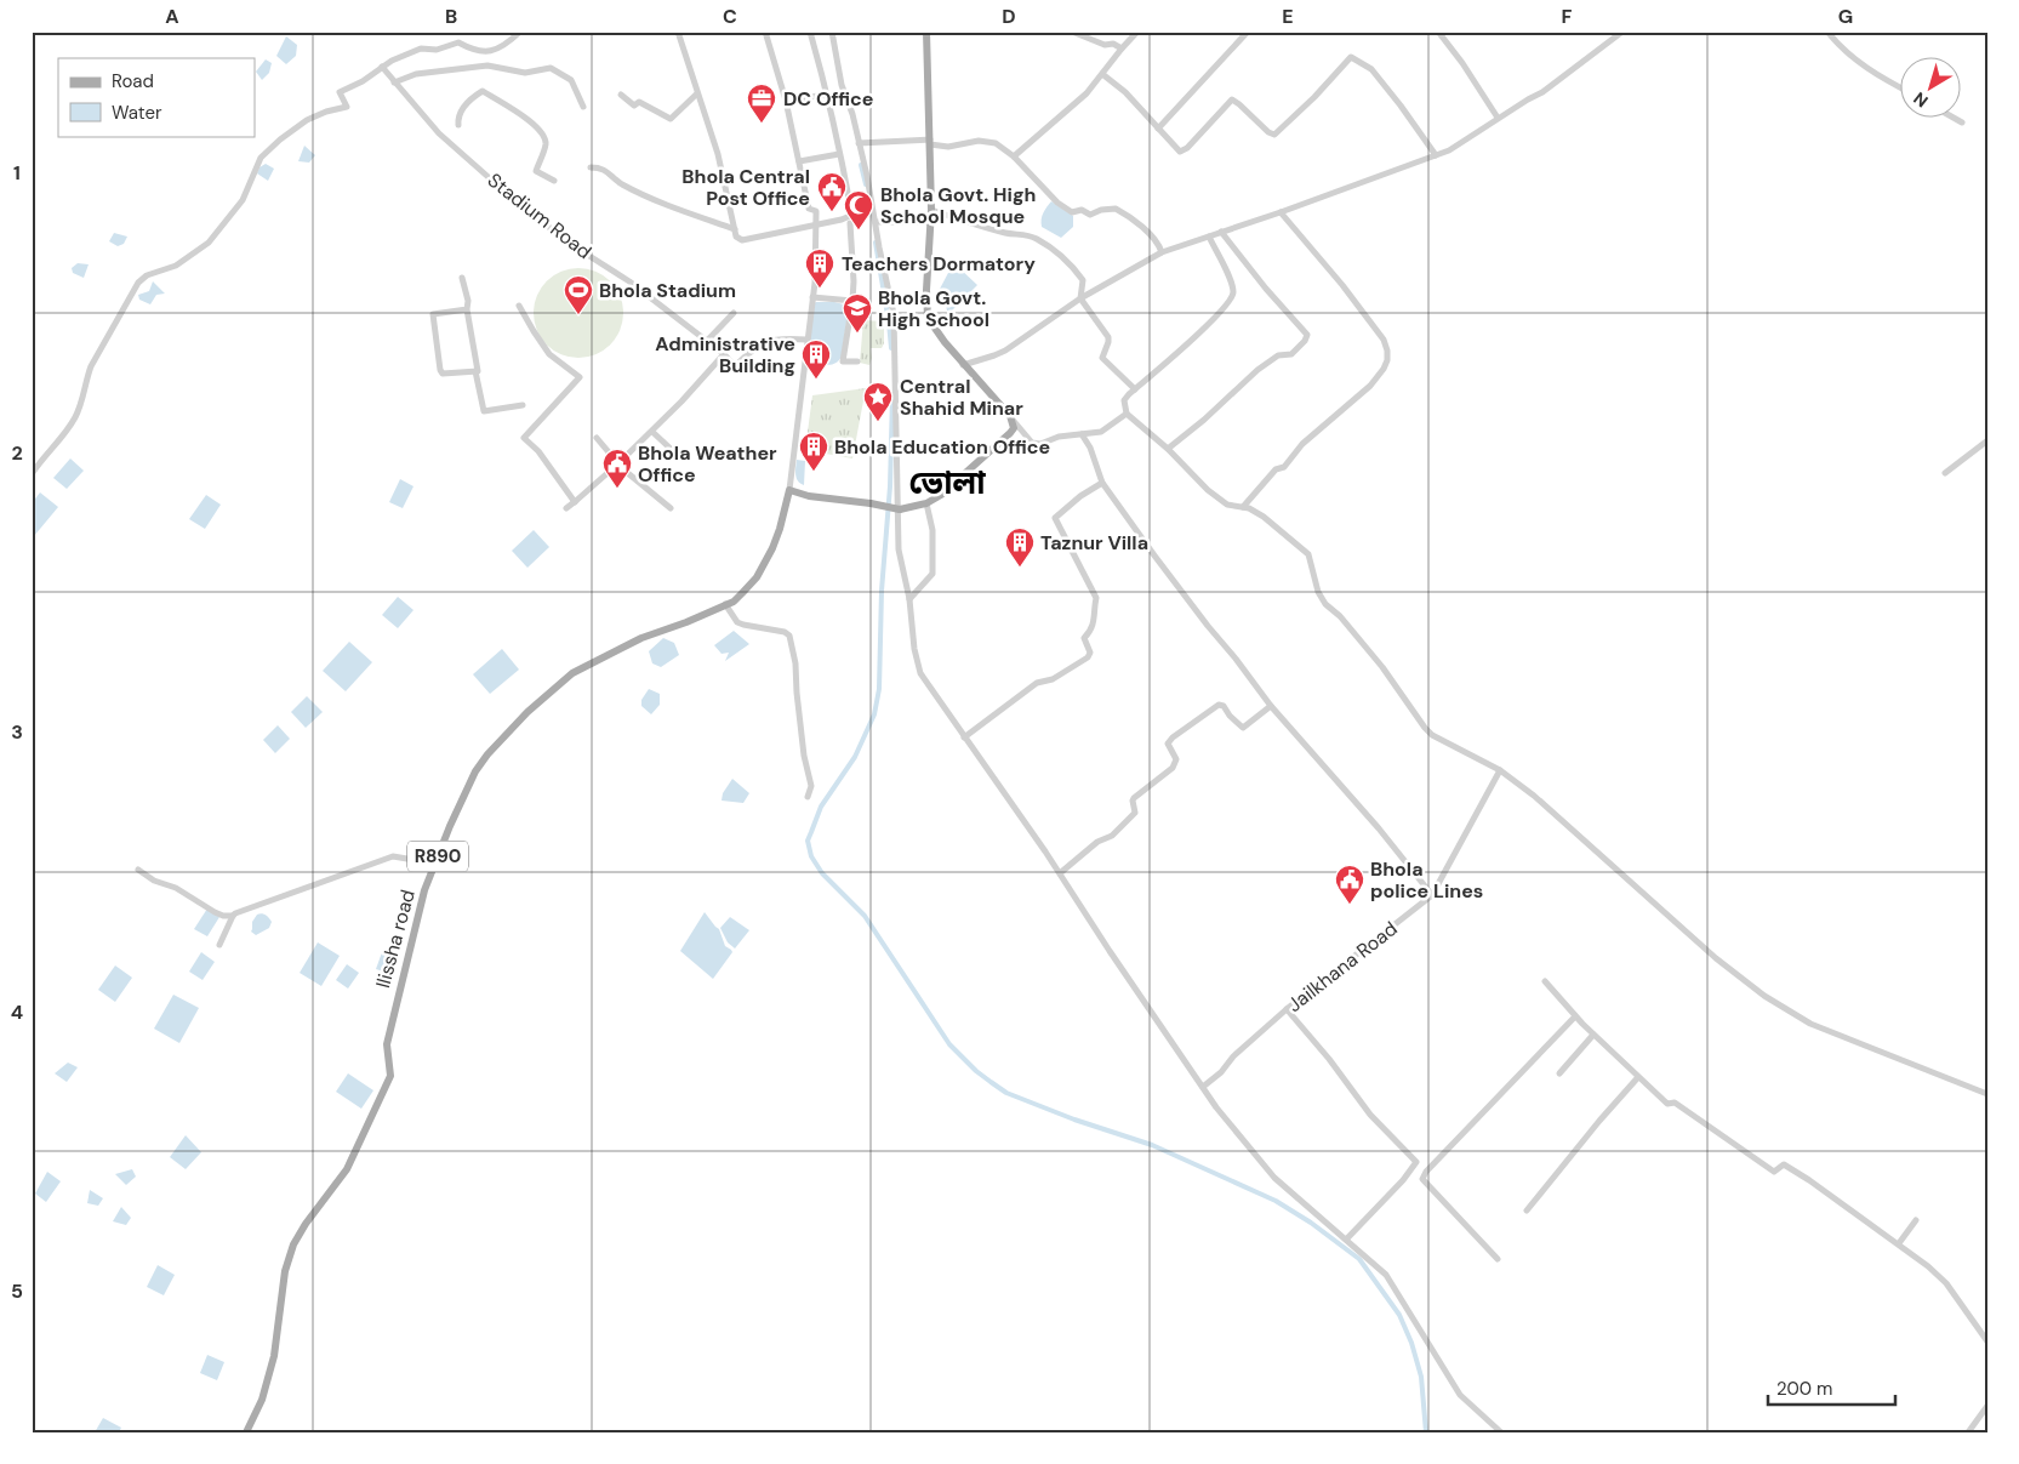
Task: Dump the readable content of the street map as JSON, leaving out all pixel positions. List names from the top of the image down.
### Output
{
  "streets": {
    "main road": ["R890", "Ilissha road"],
    "street": ["Stadium Road", "Jailkhana Road"]
  },
  "districts": ["ভোলা"],
  "places": {
    "office": ["DC Office"],
    "public building": ["Bhola Central Post Office", "Bhola Weather Office", "Bhola police Lines"],
    "mosque": ["Bhola Govt. High School Mosque"],
    "building": [
      "Teachers Dormatory",
      "Administrative Building",
      "Bhola Education Office",
      "Taznur Villa"
    ],
    "sports": ["Bhola Stadium"],
    "school or university": ["Bhola Govt. High School"],
    "place": ["Central Shahid Minar"]
  },
  "legend": ["Road", "Water"],
  "scale_bar": "200 m",
  "north": "bottom left",
  "grid": {
    "columns": [
      "A",
      "B",
      "C",
      "D",
      "E",
      "F",
      "G"
    ],
    "rows": [
      "1",
      "2",
      "3",
      "4",
      "5"
    ]
  }
}
